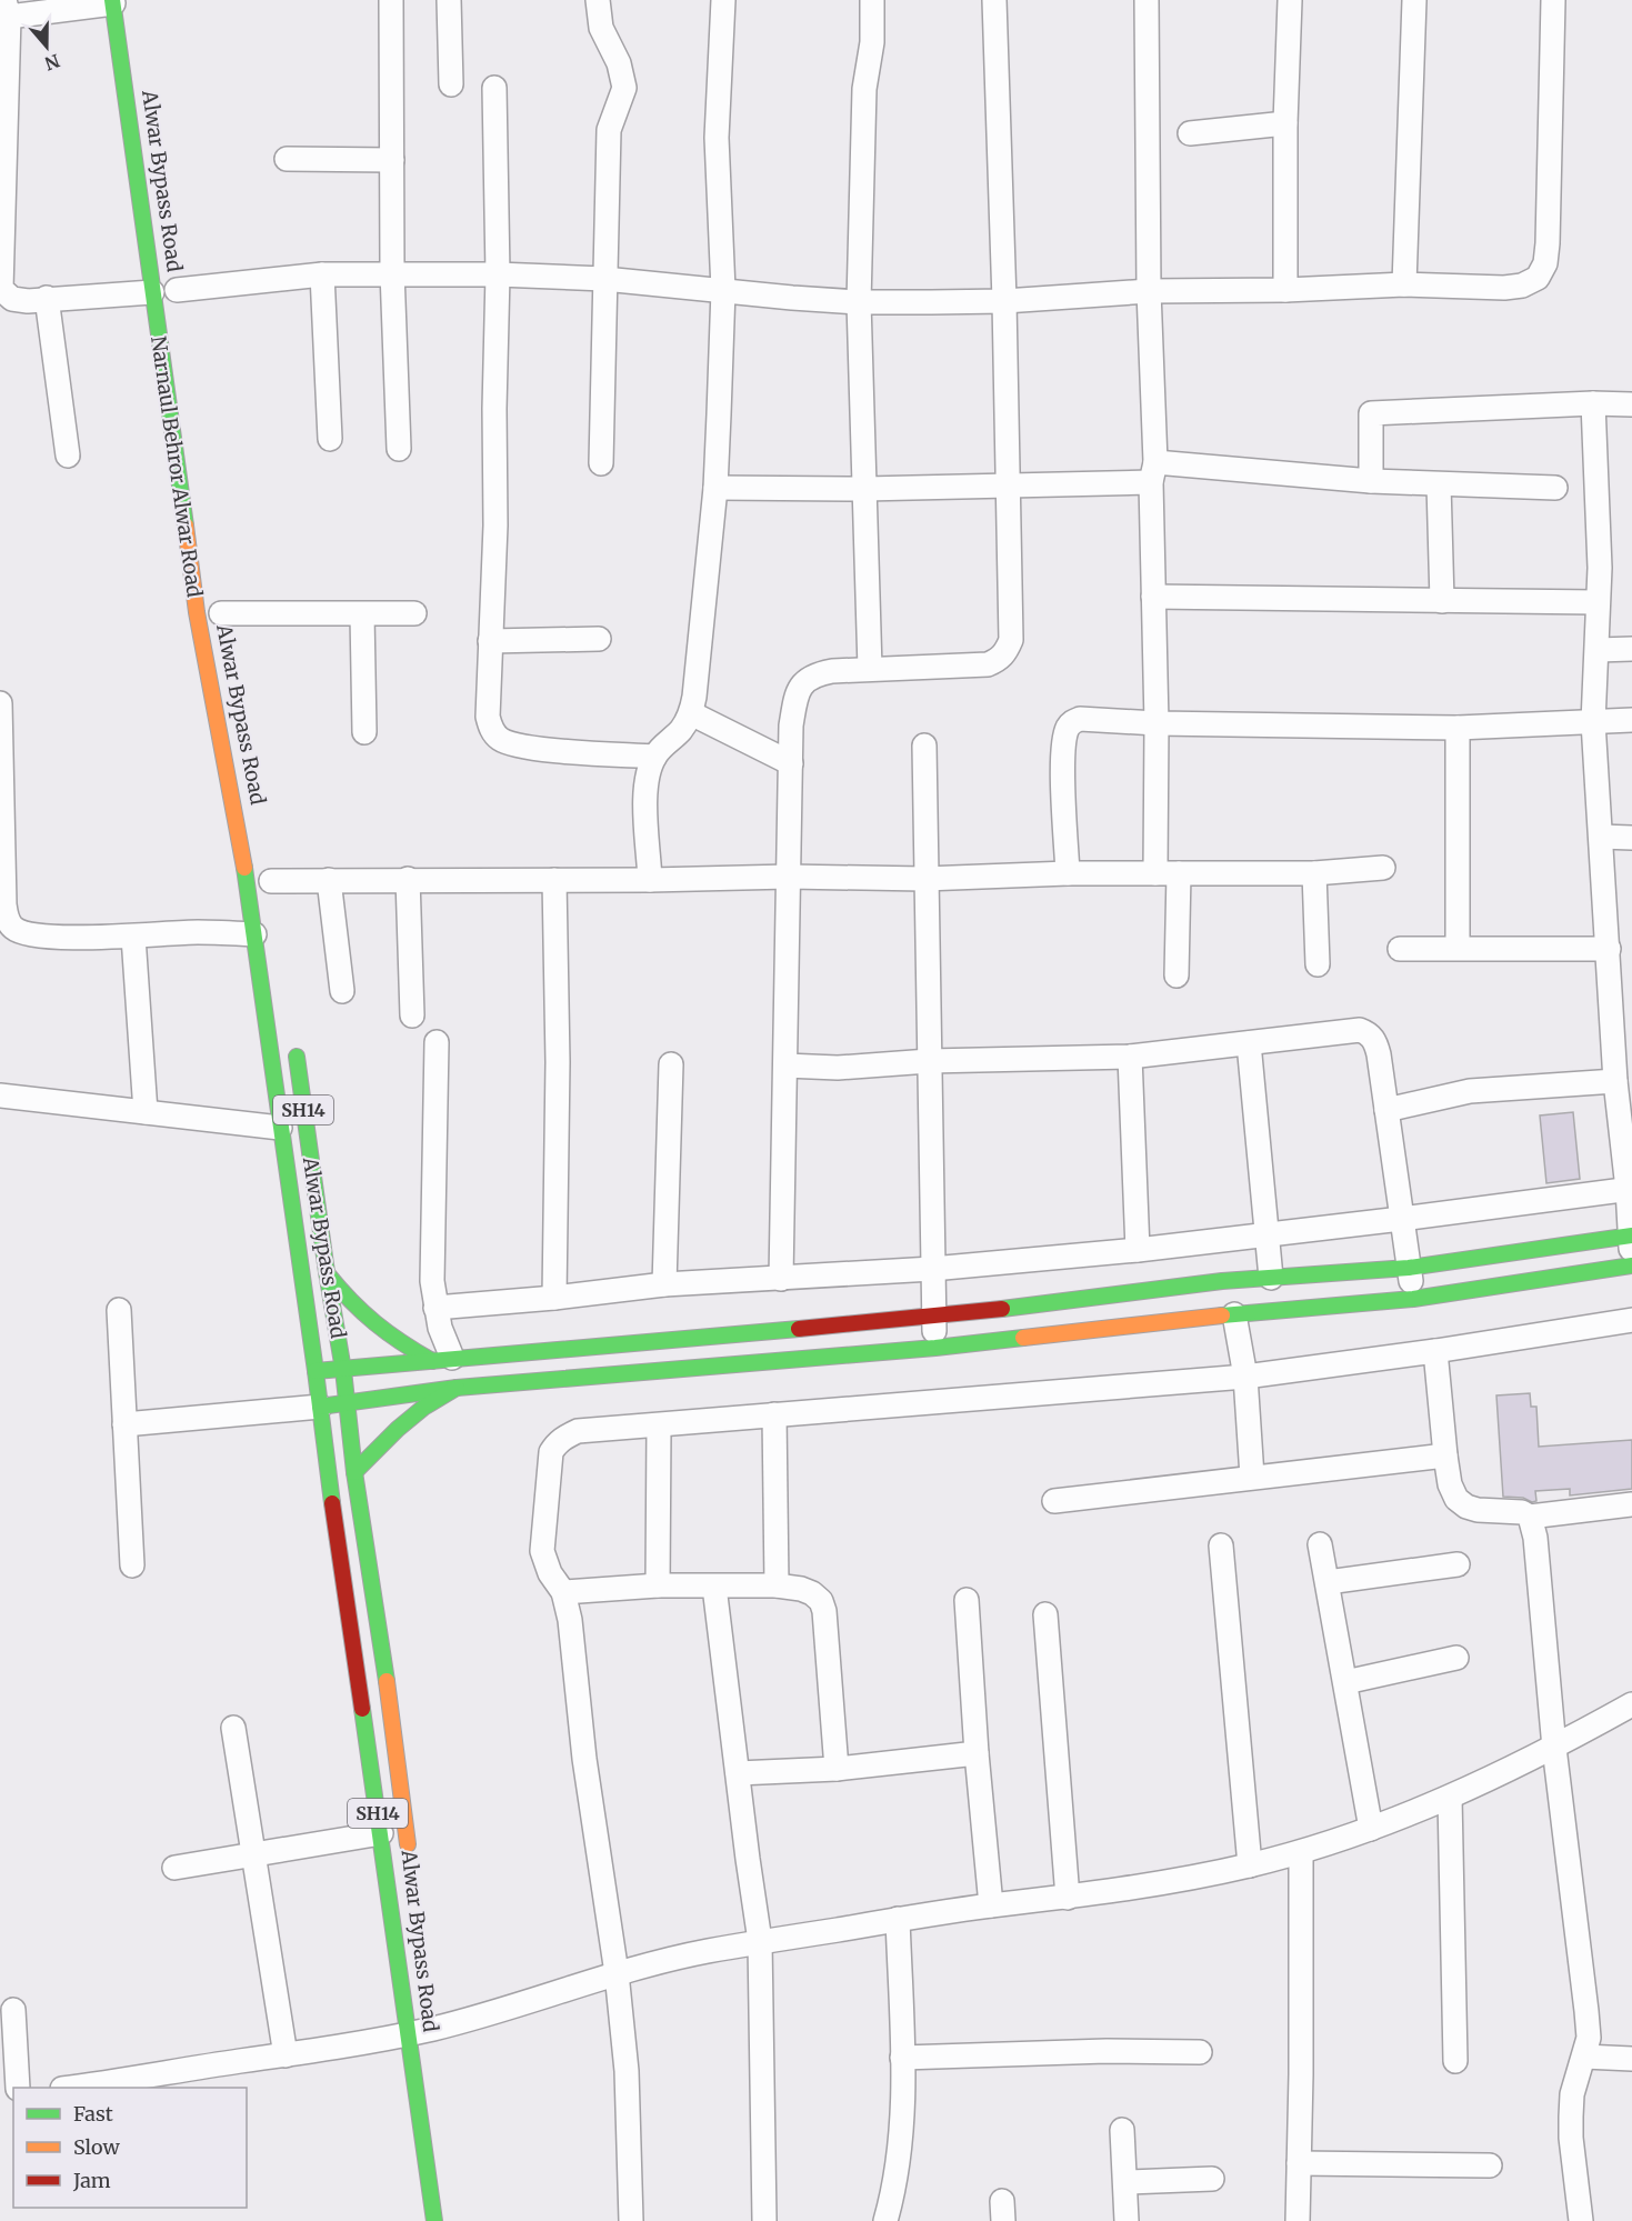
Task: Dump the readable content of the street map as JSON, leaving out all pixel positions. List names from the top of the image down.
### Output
{
  "streets": {
    "main road": ["Alwar Bypass Road", "Narnaul Behror Alwar Road", "SH14"]
  },
  "crossings": [
    ["Alwar Bypass Road", "Narnaul Behror Alwar Road"]
  ],
  "legend": ["Fast", "Slow", "Jam"],
  "north": "bottom"
}
